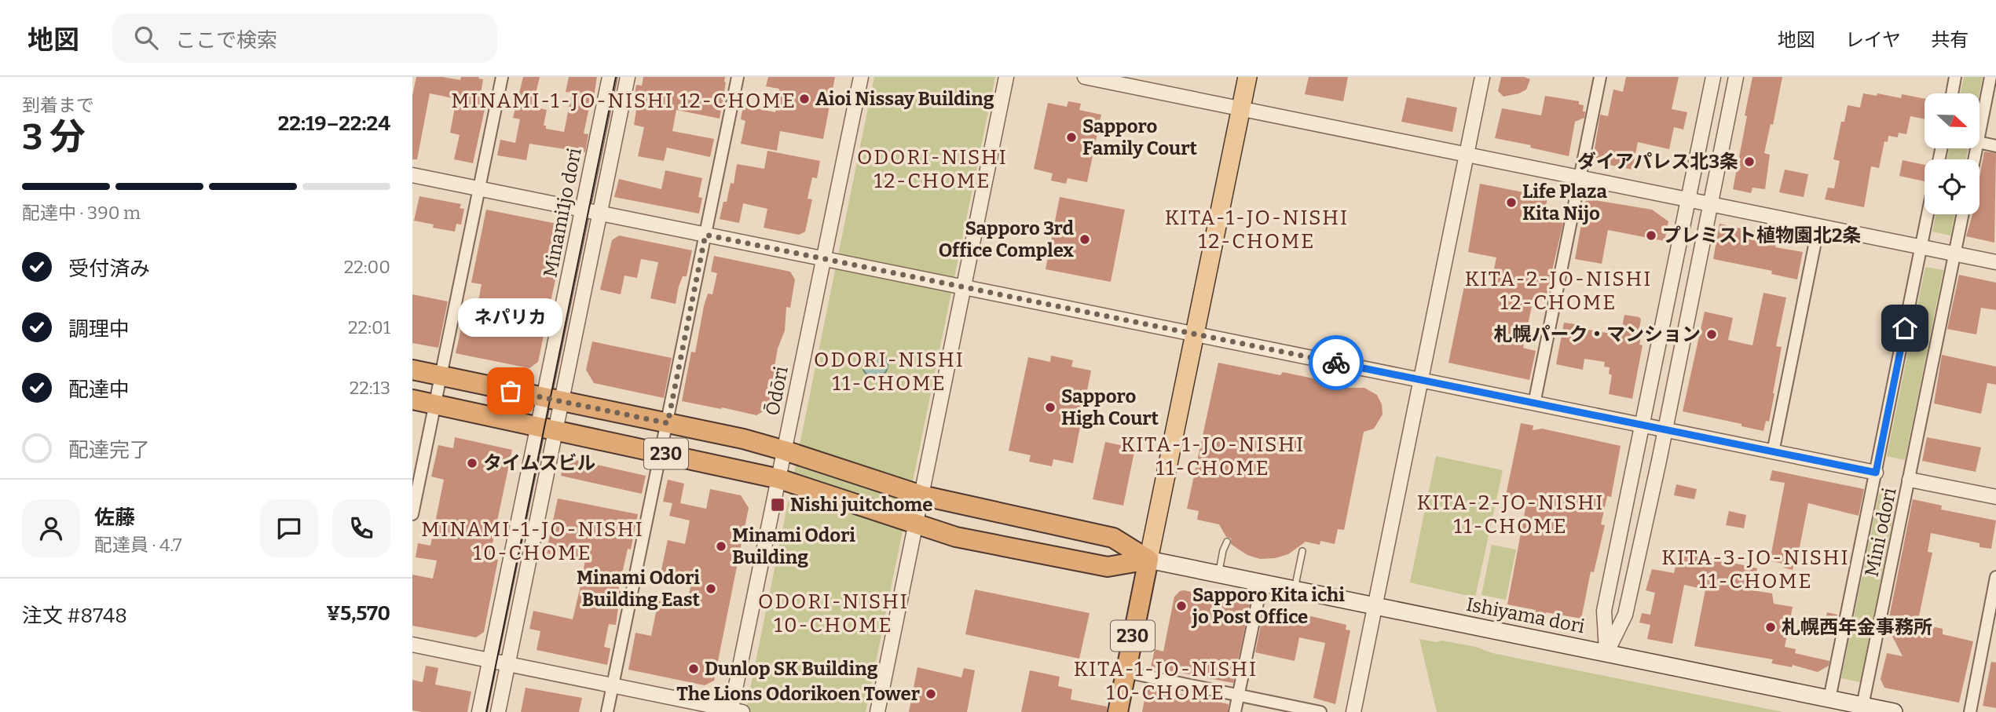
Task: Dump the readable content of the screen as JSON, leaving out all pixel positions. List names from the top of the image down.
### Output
{
  "streets": {
    "highway": ["230"],
    "main road": ["Ishiyama dori"],
    "street": ["Minami1jo dori", "Ōdōri", "Mini odori"]
  },
  "crossings": [
    ["Minami1jo dori", "230"],
    ["Ōdōri", "230"],
    ["230", "Ishiyama dori"],
    ["Mini odori", "Ishiyama dori"]
  ],
  "districts": [
    "MINAMI-1-JO-NISHI 12-CHOME",
    "ODORI-NISHI 12-CHOME",
    "KITA-1-JO-NISHI 12-CHOME",
    "KITA-2-JO-NISHI 12-CHOME",
    "ODORI-NISHI 11-CHOME",
    "KITA-1-JO-NISHI 11-CHOME",
    "KITA-2-JO-NISHI 11-CHOME",
    "MINAMI-1-JO-NISHI 10-CHOME",
    "KITA-3-JO-NISHI 11-CHOME",
    "ODORI-NISHI 10-CHOME",
    "KITA-1-JO-NISHI 10-CHOME"
  ],
  "places": {
    "other": [
      "Aioi Nissay Building",
      "Sapporo Family Court",
      "ダイアパレス北3条",
      "Life Plaza Kita Nijo",
      "プレミスト植物園北2条",
      "Sapporo 3rd Office Complex",
      "札幌パーク・マンション",
      "ネパリカ",
      "Sapporo High Court",
      "タイムスビル",
      "Minami Odori Building",
      "Minami Odori Building East",
      "Sapporo Kita ichi jo Post Office",
      "札幌西年金事務所",
      "Dunlop SK Building",
      "The Lions Odorikoen Tower"
    ],
    "transit": ["Nishi juitchome"]
  },
  "north": "right",
  "page": {
    "header": "地図",
    "search": "ここで検索",
    "nav": ["地図", "レイヤ", "共有"],
    "heading": ["3 分", "到着まで", "22:19–22:24"],
    "panel": [
      "佐藤",
      "配達員 · 4.7",
      "注文 #8748",
      "¥5,570"
    ],
    "bar": "配達中 · 390 m",
    "list": [
      ["受付済み", "22:00"],
      ["調理中", "22:01"],
      ["配達中", "22:13"],
      "配達完了"
    ],
    "bubble": "ネパリカ"
  }
}
